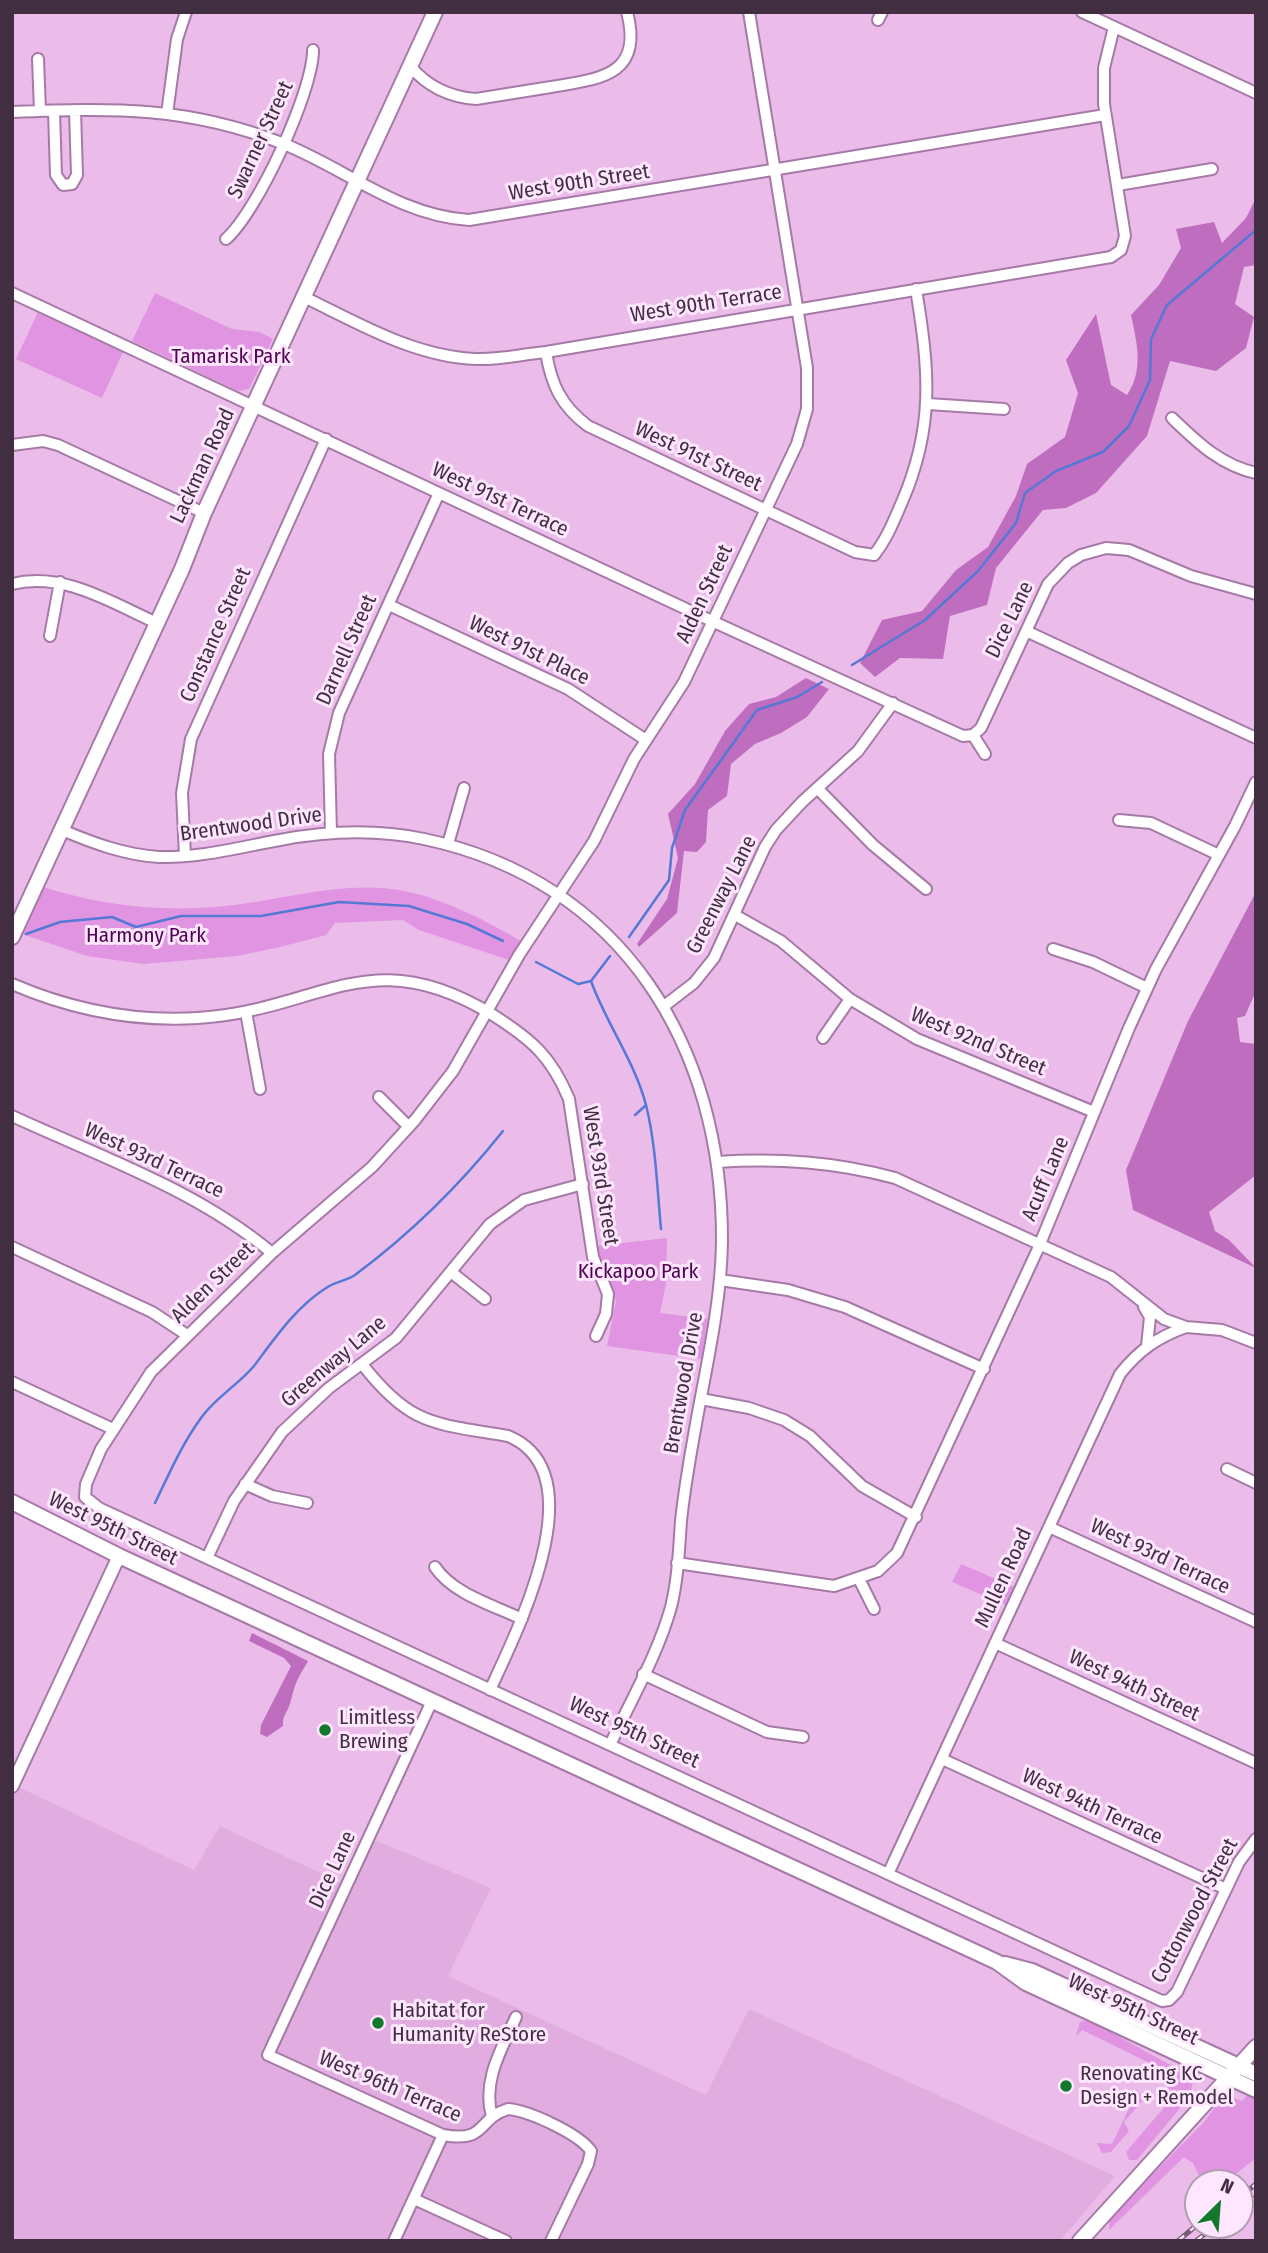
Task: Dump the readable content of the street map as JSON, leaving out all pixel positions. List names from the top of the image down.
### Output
{
  "streets": {
    "main road": ["Lackman Road", "West 95th Street"],
    "street": [
      "Swarner Street",
      "West 90th Street",
      "West 90th Terrace",
      "West 91st Street",
      "West 91st Terrace",
      "Alden Street",
      "Dice Lane",
      "Constance Street",
      "Darnell Street",
      "West 91st Place",
      "Brentwood Drive",
      "Greenway Lane",
      "West 92nd Street",
      "West 93rd Terrace",
      "West 93rd Street",
      "Acuff Lane",
      "Mullen Road",
      "West 94th Street",
      "West 94th Terrace",
      "Cottonwood Street",
      "West 96th Terrace"
    ]
  },
  "crossings": [
    ["Swarner Street", "West 90th Street"],
    ["West 90th Street", "Lackman Road"],
    ["West 90th Street", "Alden Street"],
    ["West 90th Terrace", "West 91st Street"],
    ["West 90th Terrace", "Lackman Road"],
    ["West 90th Terrace", "Alden Street"],
    ["West 91st Street", "Alden Street"],
    ["Lackman Road", "West 91st Terrace"],
    ["Lackman Road", "Brentwood Drive"],
    ["West 91st Terrace", "Alden Street"],
    ["West 91st Terrace", "Dice Lane"],
    ["West 91st Terrace", "Constance Street"],
    ["West 91st Terrace", "Darnell Street"],
    ["West 91st Terrace", "Greenway Lane"],
    ["Alden Street", "West 91st Place"],
    ["Alden Street", "Brentwood Drive"],
    ["Alden Street", "West 93rd Terrace"],
    ["Alden Street", "West 93rd Street"],
    ["Alden Street", "West 95th Street"],
    ["Dice Lane", "West 95th Street"],
    ["Dice Lane", "West 96th Terrace"],
    ["Constance Street", "Brentwood Drive"],
    ["Darnell Street", "West 91st Place"],
    ["Darnell Street", "Brentwood Drive"],
    ["Brentwood Drive", "Greenway Lane"],
    ["Brentwood Drive", "Acuff Lane"],
    ["Brentwood Drive", "West 95th Street"],
    ["Greenway Lane", "West 92nd Street"],
    ["Greenway Lane", "West 93rd Street"],
    ["Greenway Lane", "West 95th Street"],
    ["West 92nd Street", "Acuff Lane"],
    ["West 93rd Terrace", "Mullen Road"],
    ["West 95th Street", "Mullen Road"],
    ["West 95th Street", "Cottonwood Street"],
    ["Mullen Road", "West 94th Street"],
    ["Mullen Road", "West 94th Terrace"],
    ["West 94th Terrace", "Cottonwood Street"]
  ],
  "parks": ["Tamarisk Park", "Harmony Park", "Kickapoo Park"],
  "places": ["Limitless Brewing", "Habitat for Humanity ReStore", "Renovating KC Design + Remodel"],
  "north": "top right"
}
